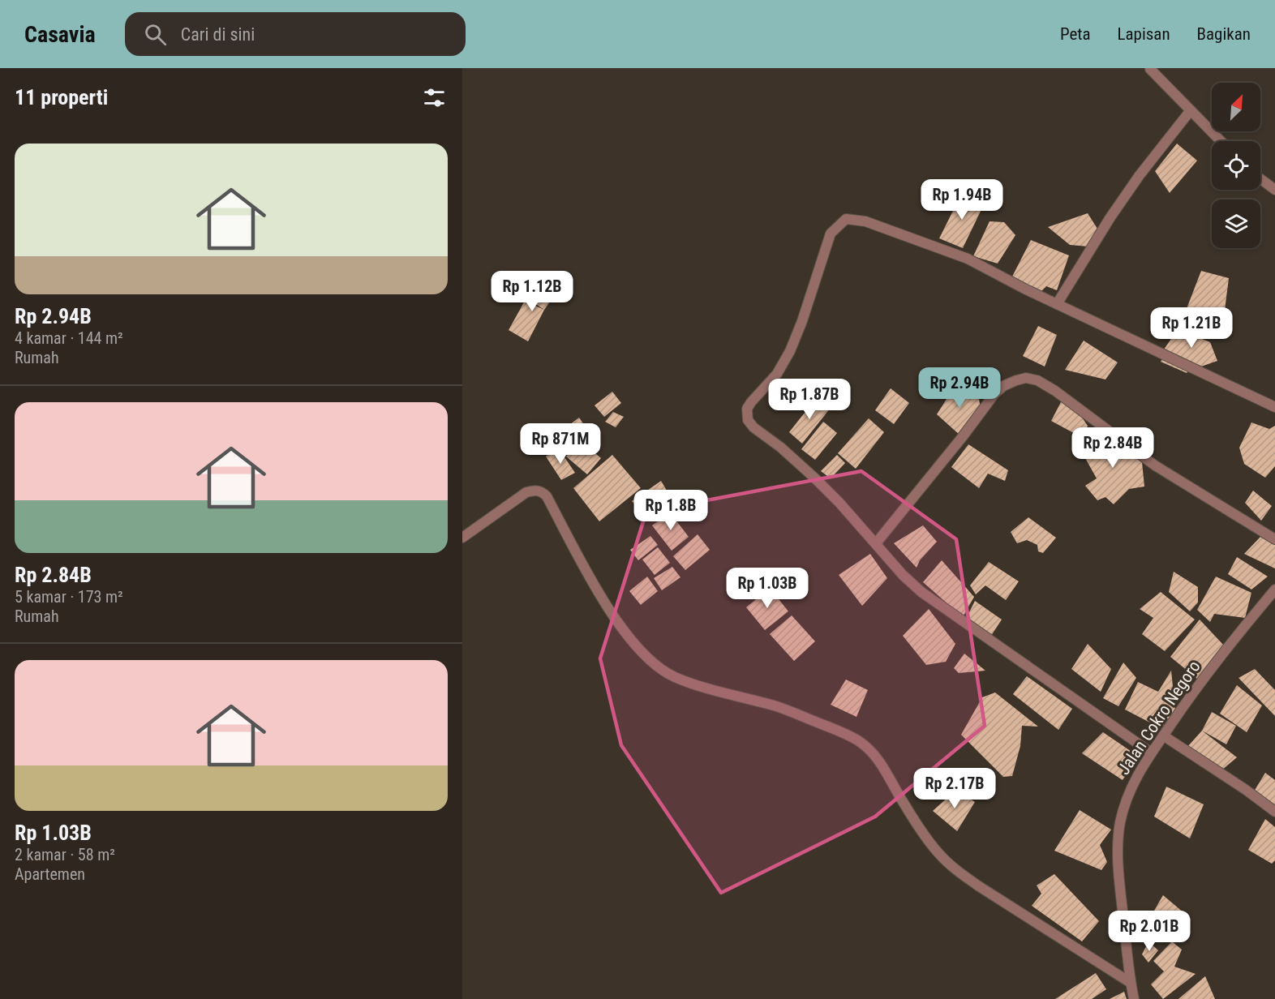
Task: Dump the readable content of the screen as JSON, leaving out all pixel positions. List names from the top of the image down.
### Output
{
  "streets": {
    "street": ["Jalan Cokro Negoro"]
  },
  "north": "top right",
  "page": {
    "header": "Casavia",
    "search": "Cari di sini",
    "nav": ["Peta", "Lapisan", "Bagikan"],
    "heading": "11 properti",
    "list": [
      {
        "name": "Rp 2.94B",
        "note": "4 kamar · 144 m² · Rumah"
      },
      {
        "name": "Rp 2.84B",
        "note": "5 kamar · 173 m² · Rumah"
      },
      {
        "name": "Rp 1.03B",
        "note": "2 kamar · 58 m² · Apartemen"
      }
    ],
    "price": [
      "Rp 1.94B",
      "Rp 1.12B",
      "Rp 1.21B",
      "Rp 2.94B",
      "Rp 1.87B",
      "Rp 871M",
      "Rp 2.84B",
      "Rp 1.8B",
      "Rp 1.03B",
      "Rp 2.17B",
      "Rp 2.01B"
    ]
  }
}
